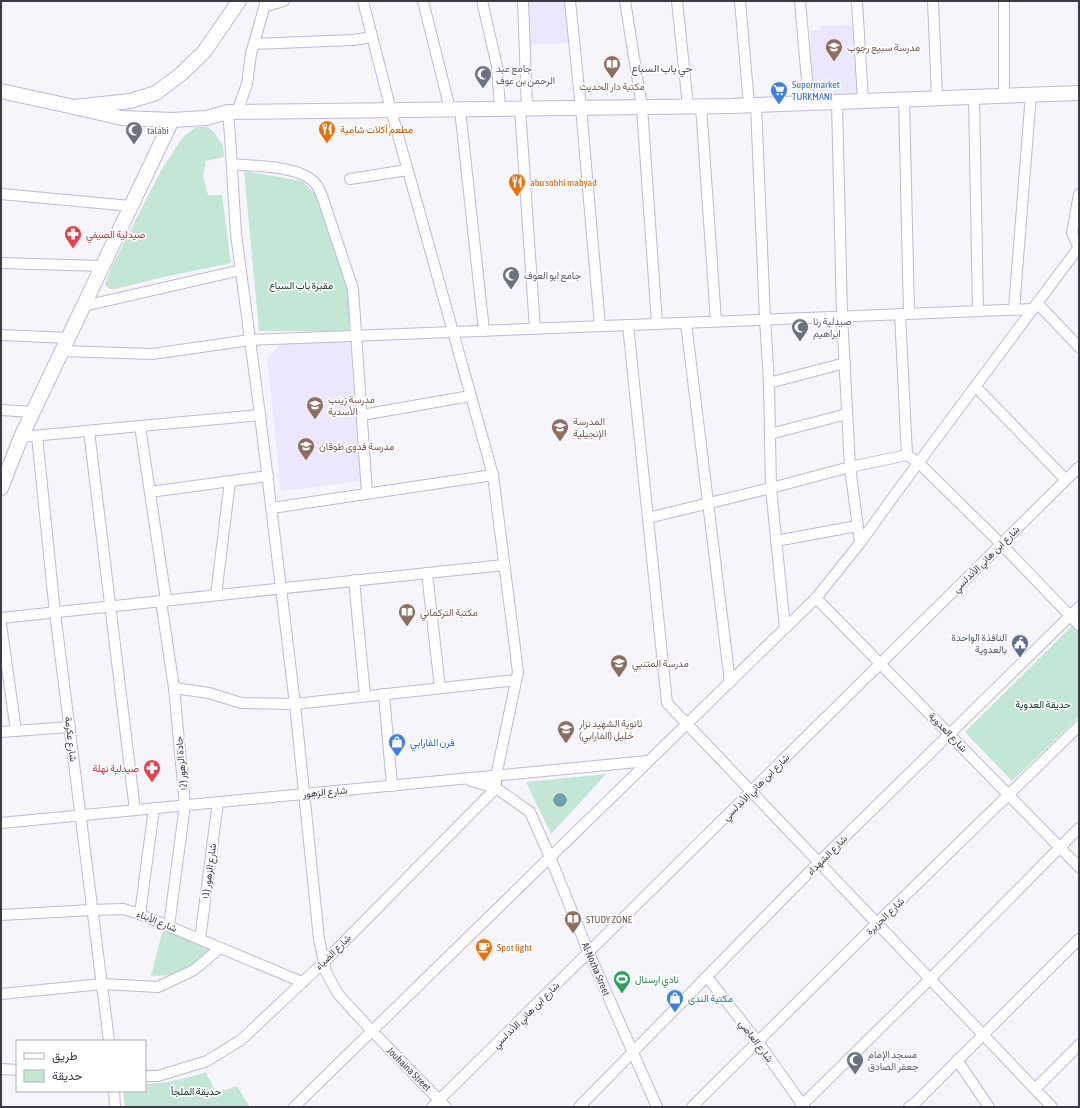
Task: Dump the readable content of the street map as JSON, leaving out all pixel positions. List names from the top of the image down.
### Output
{
  "streets": {
    "street": [
      "شارع ابن هاني الأندلسي",
      "شارع العدوية",
      "شارع عكرمة",
      "جادة الزهور (2)",
      "شارع الزهور",
      "شارع الشهداء",
      "شارع الزهور (1)",
      "شارع الجزيرة",
      "شارع الأبناء",
      "شارع الضياء",
      "Al-Nozha Street",
      "شارع العاصي",
      "Jouhaina Street"
    ]
  },
  "crossings": [
    ["شارع ابن هاني الأندلسي", "شارع العدوية"],
    ["شارع ابن هاني الأندلسي", "Al-Nozha Street"],
    ["شارع ابن هاني الأندلسي", "Jouhaina Street"],
    ["شارع العدوية", "شارع الشهداء"],
    ["شارع العدوية", "شارع الجزيرة"],
    ["شارع عكرمة", "شارع الزهور"],
    ["شارع عكرمة", "شارع الأبناء"],
    ["جادة الزهور (2)", "شارع الزهور"],
    ["جادة الزهور (2)", "شارع الأبناء"],
    ["شارع الزهور", "شارع الزهور (1)"],
    ["شارع الزهور", "Al-Nozha Street"],
    ["شارع الزهور", "Jouhaina Street"],
    ["شارع الشهداء", "Al-Nozha Street"],
    ["شارع الشهداء", "شارع العاصي"],
    ["شارع الزهور (1)", "شارع الأبناء"],
    ["شارع الجزيرة", "شارع العاصي"],
    ["شارع الأبناء", "شارع الضياء"],
    ["شارع الضياء", "Al-Nozha Street"],
    ["شارع الضياء", "Jouhaina Street"]
  ],
  "districts": ["حي باب السباع"],
  "parks": ["مقبرة باب السباع", "حديقة العدوية", "حديقة الملجأ"],
  "places": {
    "school or university": [
      "مدرسة سبيع رجوب",
      "مدرسة زينب الأسدية",
      "المدرسة الإنجيلية",
      "مدرسة فدوى طوقان",
      "مدرسة المتنبي",
      "ثانوية الشهيد نزار خليل (الفارابي)"
    ],
    "library": ["مكتبة دار الحديث", "مكتبة التركماني", "STUDY ZONE"],
    "mosque": [
      "جامع عبد الرحمن بن عوف",
      "talabi",
      "جامع ابو العوف",
      "صيدلية رنا ابراهيم",
      "مسجد الإمام جعفر الصادق"
    ],
    "supermarket": ["Supermarket TURKMANI"],
    "restaurant": ["مطعم أكلات شامية", "abu sobhi mabyad"],
    "pharmacy": ["صيدلية الصيفي", "صيدلية نهلة"],
    "public building": ["النافذة الواحدة بالعدوية"],
    "shop": ["فرن الفارابي", "مكتبة الندى"],
    "cafe": ["Spot light"],
    "sports": ["نادي ارسنال"]
  },
  "legend": ["طريق", "حديقة"]
}
